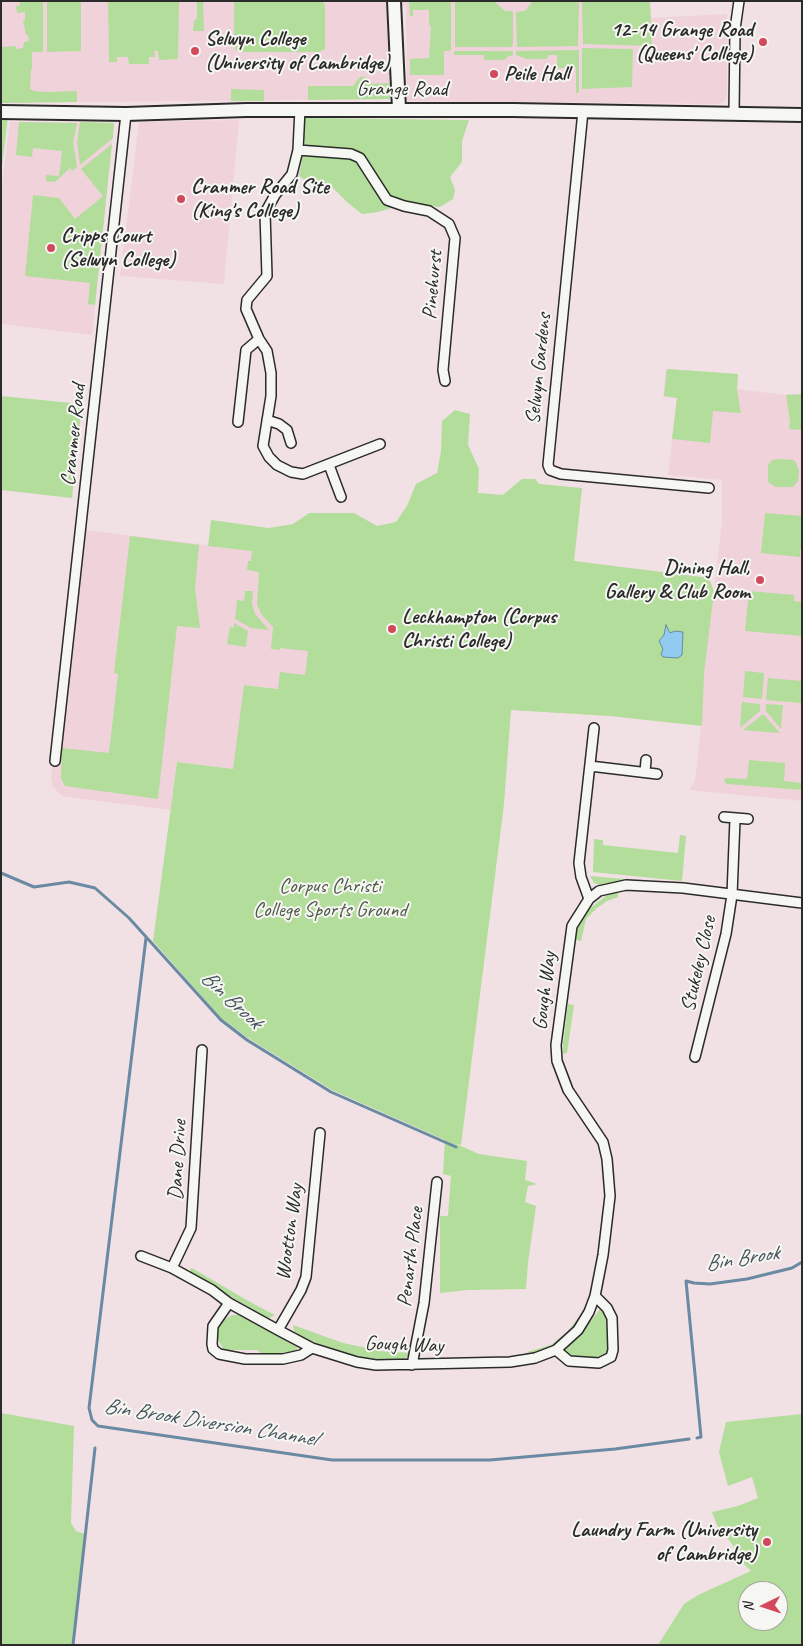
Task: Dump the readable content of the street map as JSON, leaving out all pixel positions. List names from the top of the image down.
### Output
{
  "streets": {
    "street": [
      "Grange Road",
      "Pinehurst",
      "Selwyn Gardens",
      "Cranmer Road",
      "Stukeley Close",
      "Gough Way",
      "Dane Drive",
      "Wootton Way",
      "Penarth Place"
    ]
  },
  "crossings": [
    ["Grange Road", "Selwyn Gardens"],
    ["Grange Road", "Cranmer Road"],
    ["Gough Way", "Dane Drive"],
    ["Gough Way", "Wootton Way"],
    ["Gough Way", "Penarth Place"]
  ],
  "water": ["Bin Brook", "Bin Brook Diversion Channel"],
  "parks": ["Corpus Christi College Sports Ground"],
  "places": [
    "12-14 Grange Road (Queens' College)",
    "Selwyn College (University of Cambridge)",
    "Peile Hall",
    "Cranmer Road Site (King's College)",
    "Cripps Court (Selwyn College)",
    "Dining Hall, Gallery & Club Room",
    "Leckhampton (Corpus Christi College)",
    "Laundry Farm (University of Cambridge)"
  ],
  "north": "left"
}
